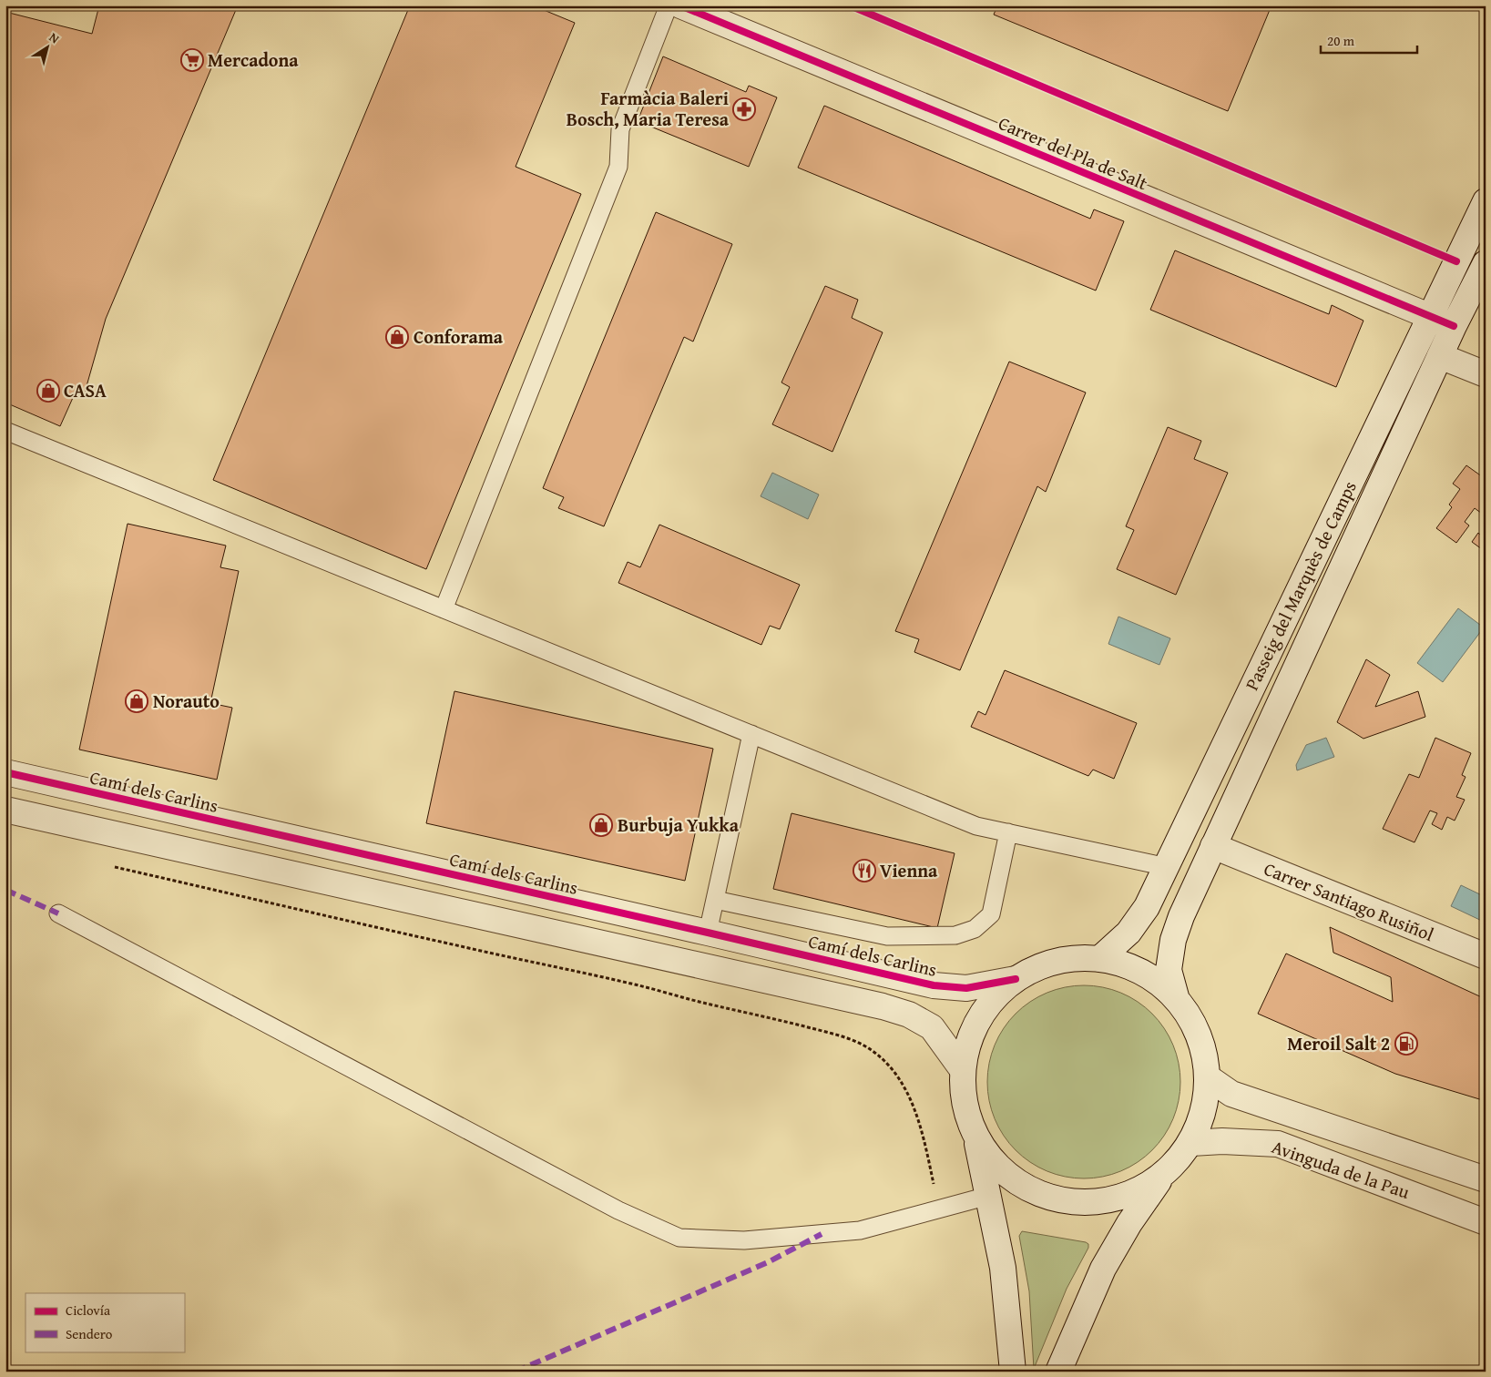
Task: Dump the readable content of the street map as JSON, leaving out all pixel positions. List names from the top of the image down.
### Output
{
  "streets": {
    "street": [
      "Carrer del Pla de Salt",
      "Passeig del Marquès de Camps",
      "Camí dels Carlins",
      "Carrer Santiago Rusiñol",
      "Avinguda de la Pau"
    ]
  },
  "crossings": [
    ["Carrer del Pla de Salt", "Passeig del Marquès de Camps"],
    ["Passeig del Marquès de Camps", "Carrer Santiago Rusiñol"]
  ],
  "places": {
    "supermarket": ["Mercadona"],
    "pharmacy": ["Farmàcia Baleri Bosch, Maria Teresa"],
    "shop": [
      "Conforama",
      "CASA",
      "Norauto",
      "Burbuja Yukka"
    ],
    "restaurant": ["Vienna"],
    "fuel station": ["Meroil Salt 2"]
  },
  "legend": ["Ciclovía", "Sendero"],
  "scale_bar": "20 m",
  "north": "top right"
}
